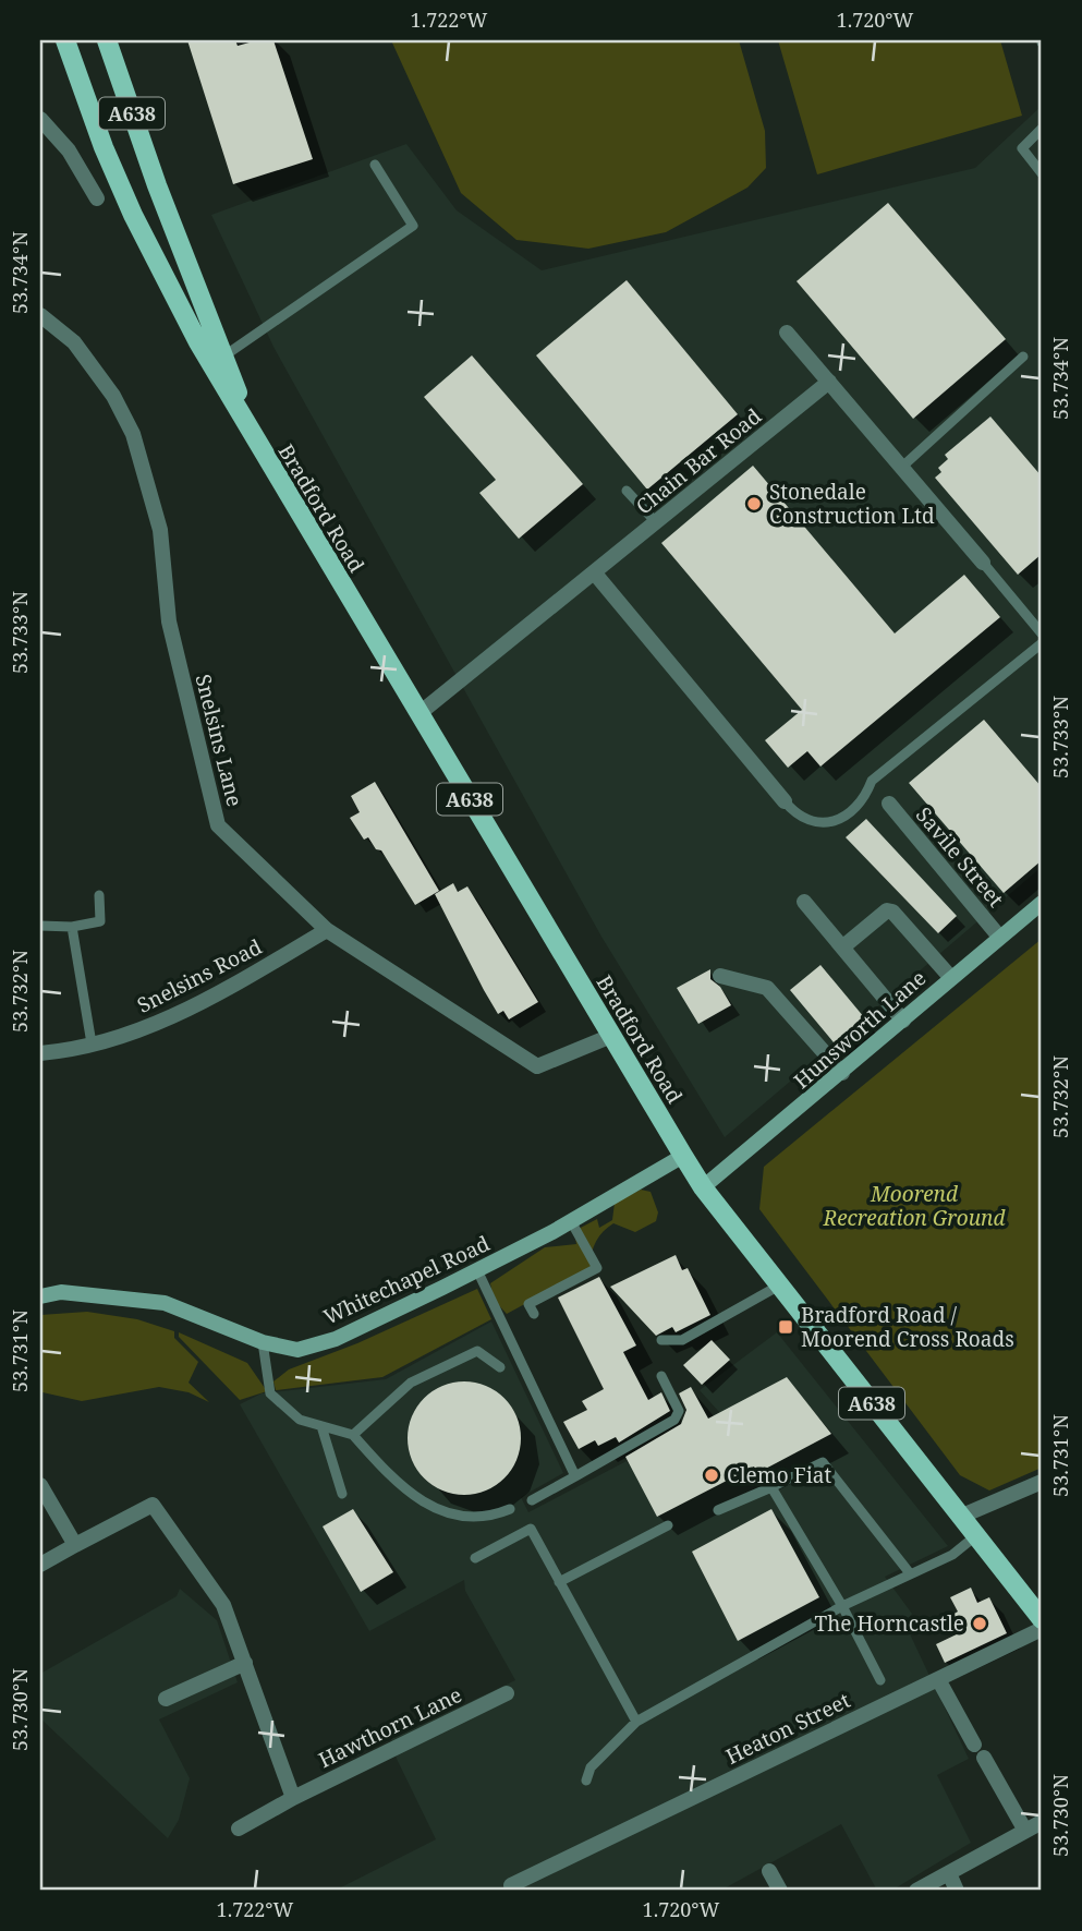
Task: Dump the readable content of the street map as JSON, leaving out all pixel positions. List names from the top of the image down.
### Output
{
  "streets": {
    "main road": ["A638", "Bradford Road"],
    "street": [
      "Chain Bar Road",
      "Snelsins Lane",
      "Savile Street",
      "Snelsins Road",
      "Hunsworth Lane",
      "Whitechapel Road",
      "Hawthorn Lane",
      "Heaton Street"
    ]
  },
  "crossings": [
    ["Chain Bar Road", "Bradford Road"],
    ["Bradford Road", "Snelsins Lane"],
    ["Bradford Road", "Hunsworth Lane"],
    ["Bradford Road", "Whitechapel Road"],
    ["Snelsins Lane", "Snelsins Road"],
    ["Savile Street", "Hunsworth Lane"]
  ],
  "parks": ["Moorend Recreation Ground"],
  "places": {
    "other": ["Stonedale Construction Ltd", "Clemo Fiat", "The Horncastle"],
    "transit": ["Bradford Road / Moorend Cross Roads"]
  },
  "coordinates": [
    "1.722°W",
    "1.720°W",
    "53.734°N",
    "53.733°N",
    "53.732°N",
    "53.731°N",
    "53.730°N"
  ]
}
